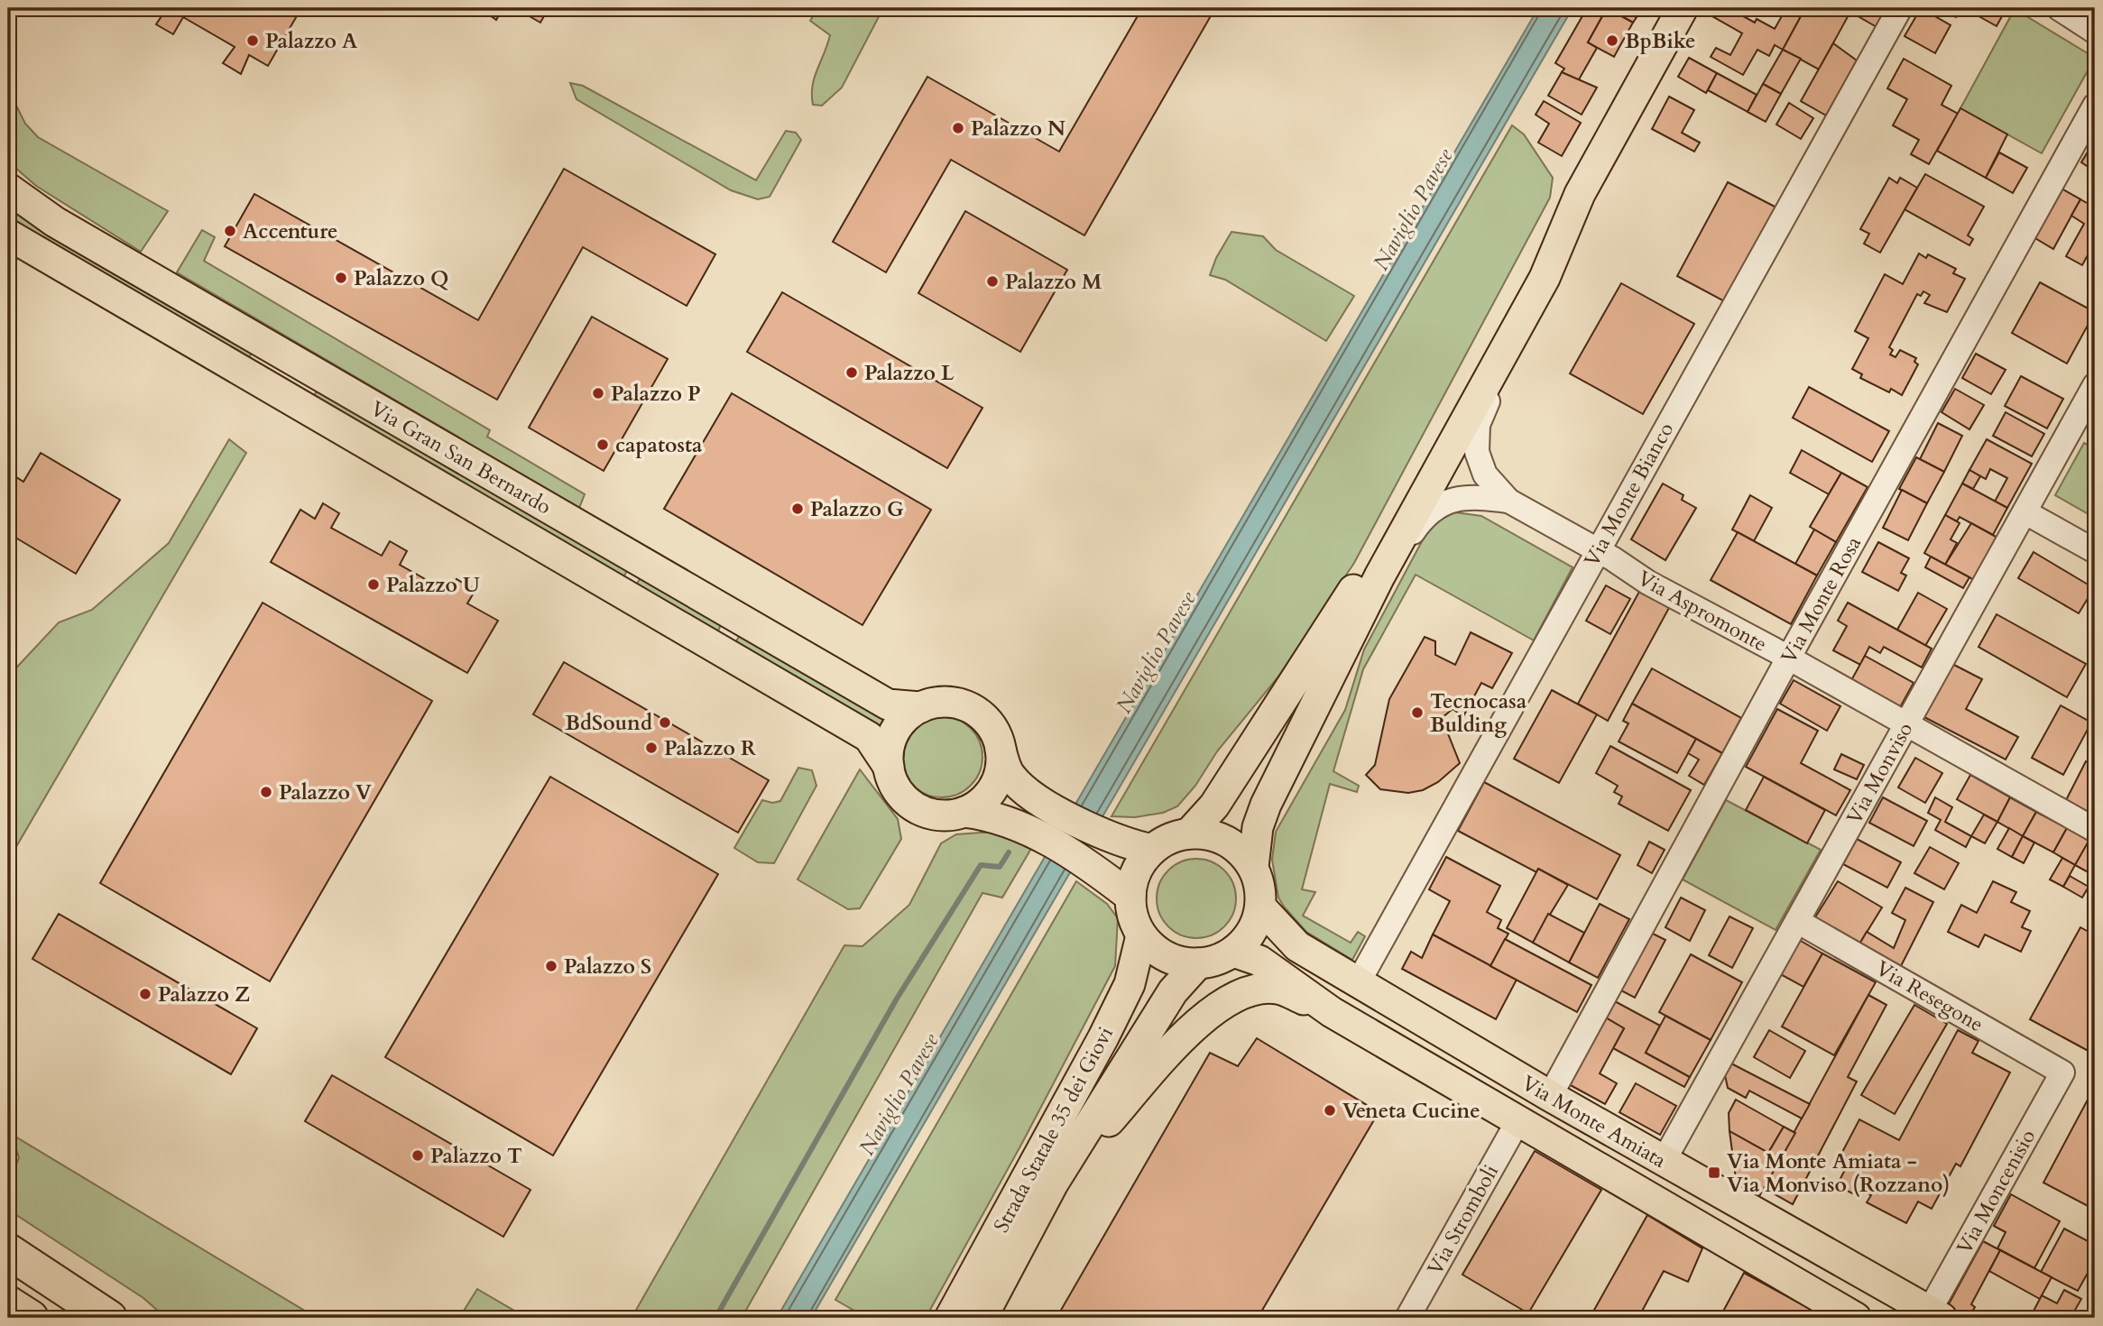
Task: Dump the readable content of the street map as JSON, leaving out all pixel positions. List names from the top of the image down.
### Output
{
  "streets": {
    "main road": ["Via Gran San Bernardo", "Via Monte Amiata", "Strada Statale 35 dei Giovi"],
    "street": [
      "Via Monte Bianco",
      "Via Monte Rosa",
      "Via Aspromonte",
      "Via Monviso",
      "Via Resegone",
      "Via Moncenisio",
      "Via Stromboli"
    ]
  },
  "crossings": [
    ["Via Monte Bianco", "Via Aspromonte"],
    ["Via Monte Bianco", "Via Monte Amiata"],
    ["Via Monte Rosa", "Via Aspromonte"],
    ["Via Monte Rosa", "Via Monte Amiata"],
    ["Via Aspromonte", "Via Monviso"],
    ["Via Monviso", "Via Resegone"],
    ["Via Monviso", "Via Monte Amiata"],
    ["Via Resegone", "Via Moncenisio"],
    ["Via Monte Amiata", "Strada Statale 35 dei Giovi"],
    ["Via Monte Amiata", "Via Moncenisio"],
    ["Via Monte Amiata", "Via Stromboli"]
  ],
  "water": ["Naviglio Pavese"],
  "places": {
    "other": [
      "Palazzo A",
      "BpBike",
      "Palazzo N",
      "Accenture",
      "Palazzo Q",
      "Palazzo M",
      "Palazzo L",
      "Palazzo P",
      "capatosta",
      "Palazzo G",
      "Palazzo U",
      "Tecnocasa Bulding",
      "BdSound",
      "Palazzo R",
      "Palazzo V",
      "Palazzo S",
      "Palazzo Z",
      "Veneta Cucine",
      "Palazzo T"
    ],
    "transit": ["Via Monte Amiata - Via Monviso (Rozzano)"]
  }
}
